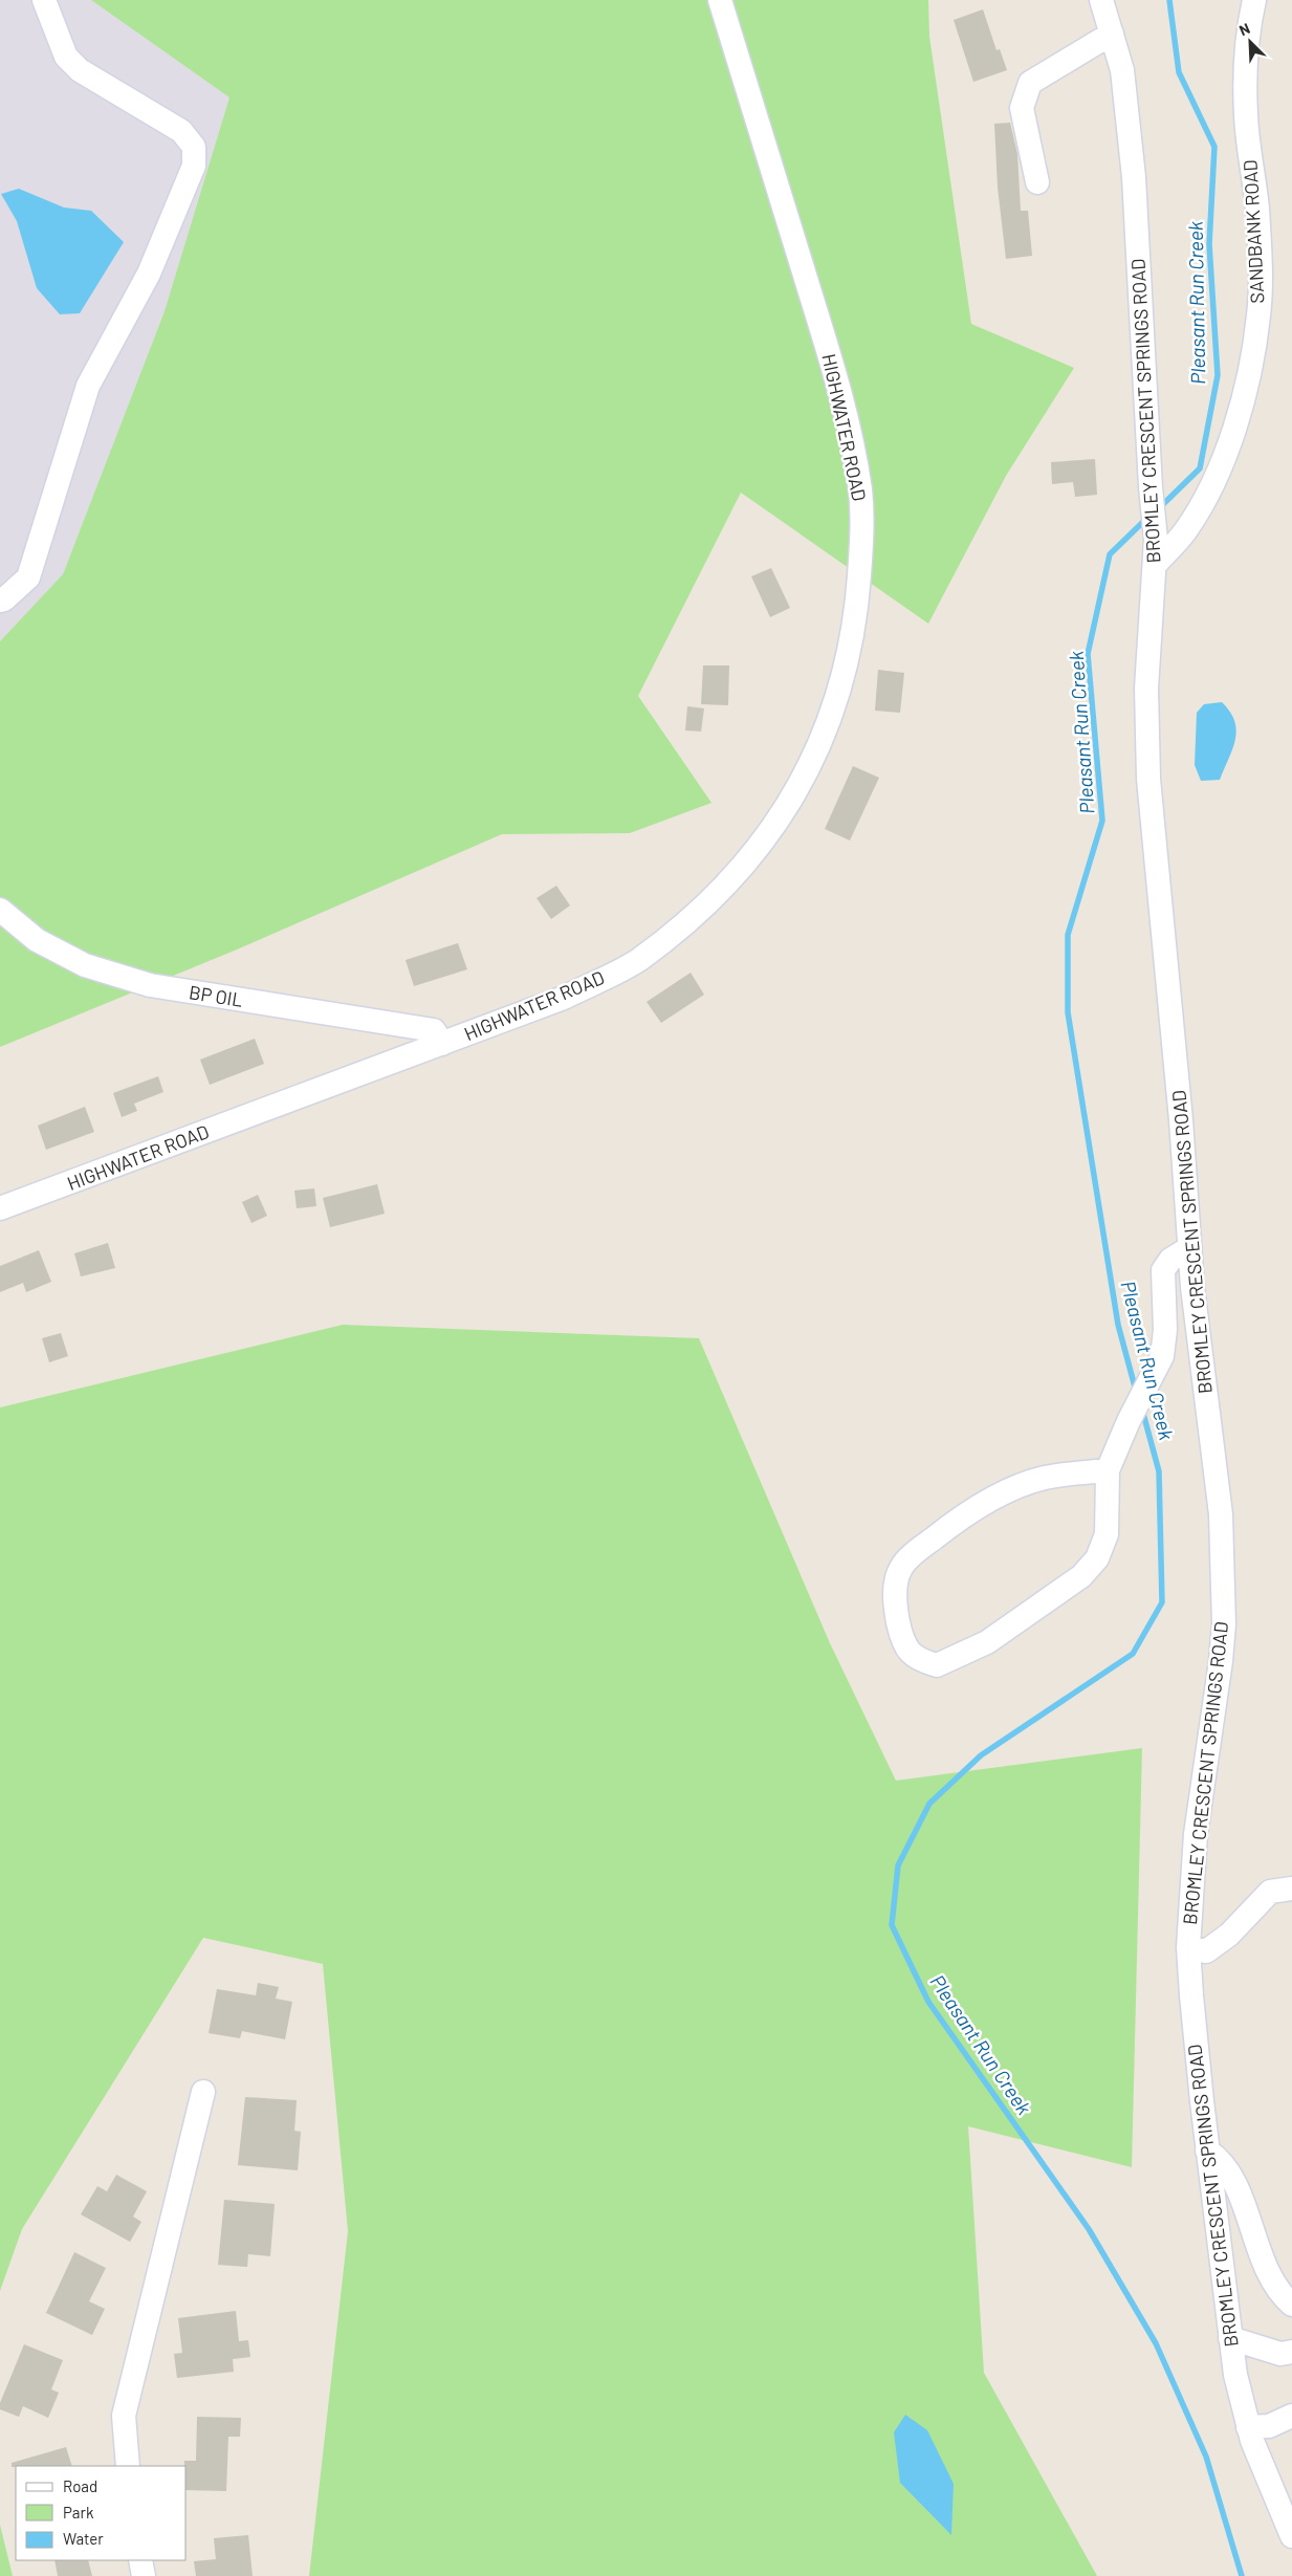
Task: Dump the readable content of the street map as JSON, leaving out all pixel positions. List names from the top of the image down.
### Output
{
  "streets": {
    "street": [
      "SANDBANK ROAD",
      "BROMLEY CRESCENT SPRINGS ROAD",
      "HIGHWATER ROAD",
      "BP OIL"
    ]
  },
  "crossings": [
    ["SANDBANK ROAD", "BROMLEY CRESCENT SPRINGS ROAD"],
    ["HIGHWATER ROAD", "BP OIL"]
  ],
  "water": ["Pleasant Run Creek"],
  "legend": ["Road", "Park", "Water"],
  "north": "top left"
}
